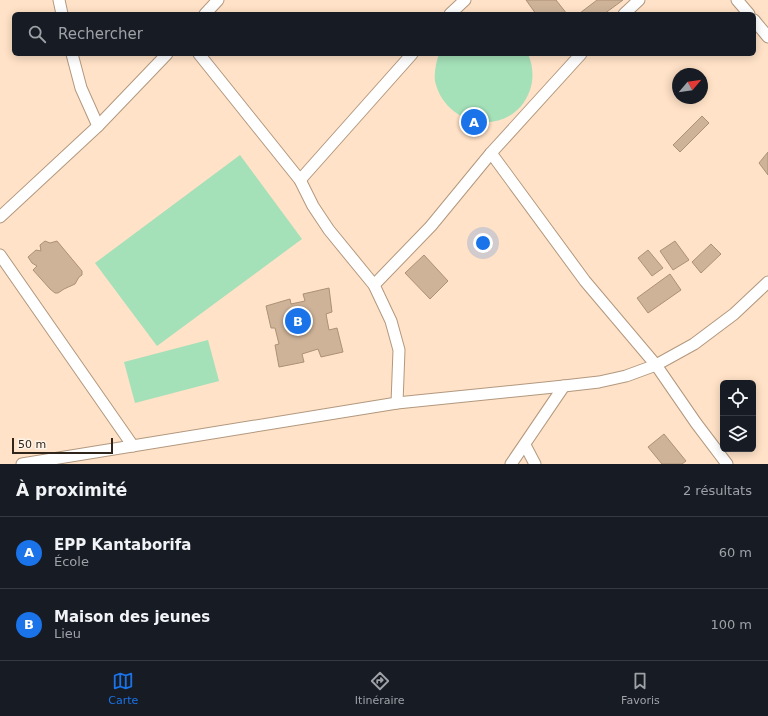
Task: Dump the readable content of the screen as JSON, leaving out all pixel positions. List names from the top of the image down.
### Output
{
  "scale_bar": "50 m",
  "north": "top right",
  "page": {
    "search": "Rechercher",
    "pins": ["A", "B"],
    "scale": "50 m",
    "heading": ["À proximité", "2 résultats"],
    "list": [
      {
        "mark": "A",
        "name": "EPP Kantaborifa",
        "note": "École",
        "value": "60 m"
      },
      {
        "mark": "B",
        "name": "Maison des jeunes",
        "note": "Lieu",
        "value": "100 m"
      }
    ],
    "nav": ["Carte", "Itinéraire", "Favoris"]
  }
}
